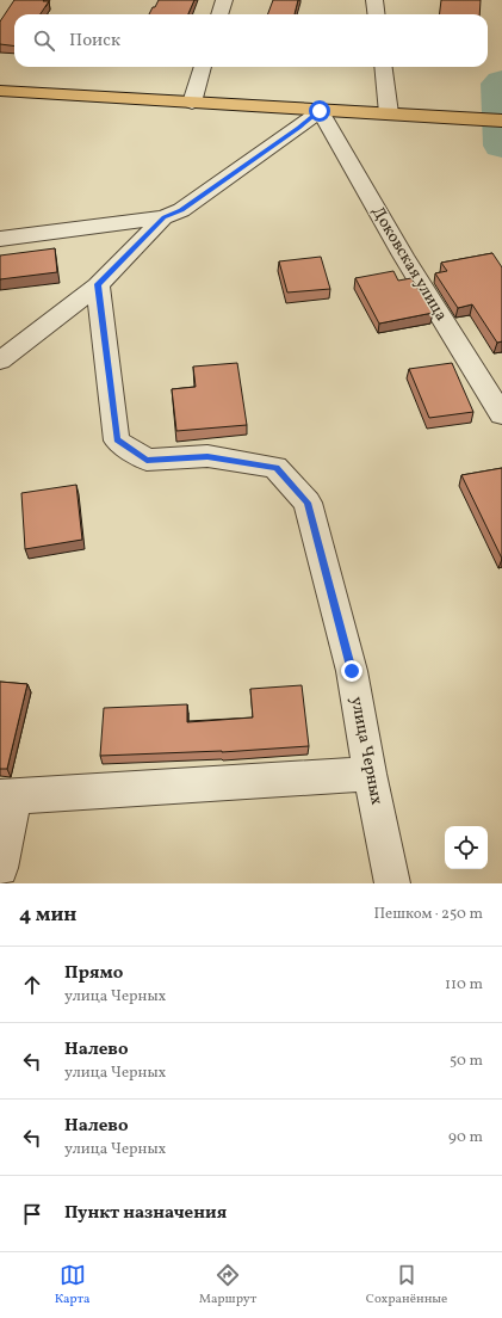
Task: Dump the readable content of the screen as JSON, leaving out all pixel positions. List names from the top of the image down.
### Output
{
  "streets": {
    "street": ["Доковская улица", "улица Черных"]
  },
  "page": {
    "search": "Поиск",
    "heading": ["4 мин", "Пешком · 250 m"],
    "list": [
      ["Прямо", "улица Черных", "110 m"],
      ["Налево", "улица Черных", "50 m"],
      ["Налево", "улица Черных", "90 m"],
      "Пункт назначения"
    ],
    "nav": ["Карта", "Маршрут", "Сохранённые"]
  }
}
